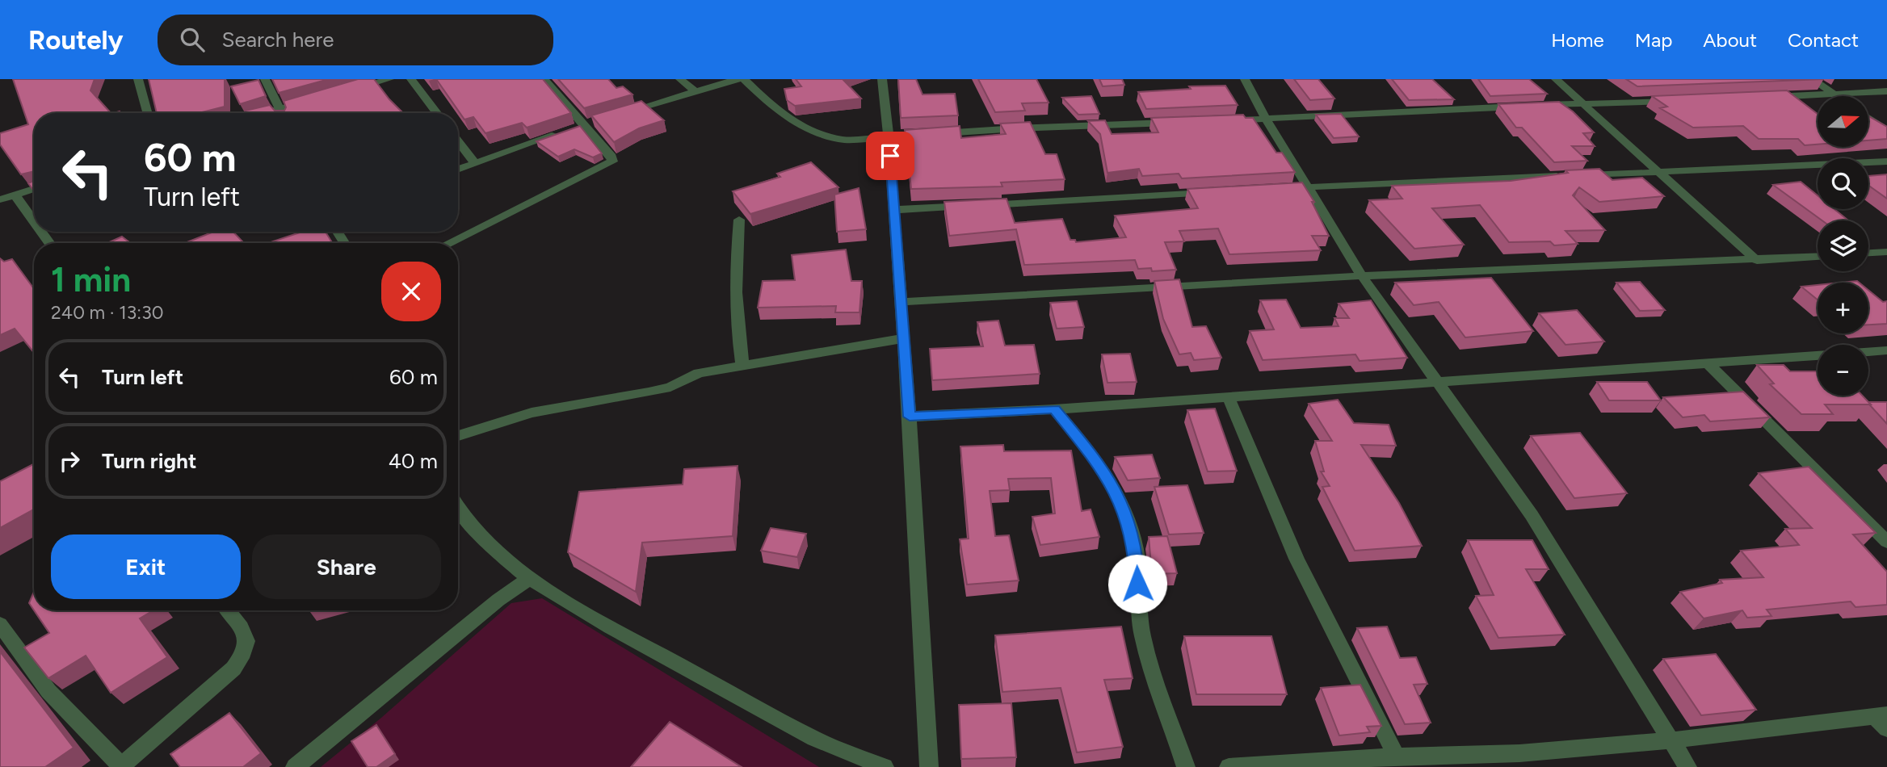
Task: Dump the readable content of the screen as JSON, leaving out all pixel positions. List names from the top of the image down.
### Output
{
  "north": "right",
  "page": {
    "header": "Routely",
    "search": "Search here",
    "nav": [
      "Home",
      "Map",
      "About",
      "Contact"
    ],
    "map_buttons": ["+", "−"],
    "turn": ["60 m", "Turn left"],
    "heading": ["1 min", "240 m · 13:30"],
    "list": [
      {
        "name": "Turn left",
        "value": "60 m"
      },
      {
        "name": "Turn right",
        "value": "40 m"
      }
    ],
    "buttons": ["Exit", "Share"]
  }
}
